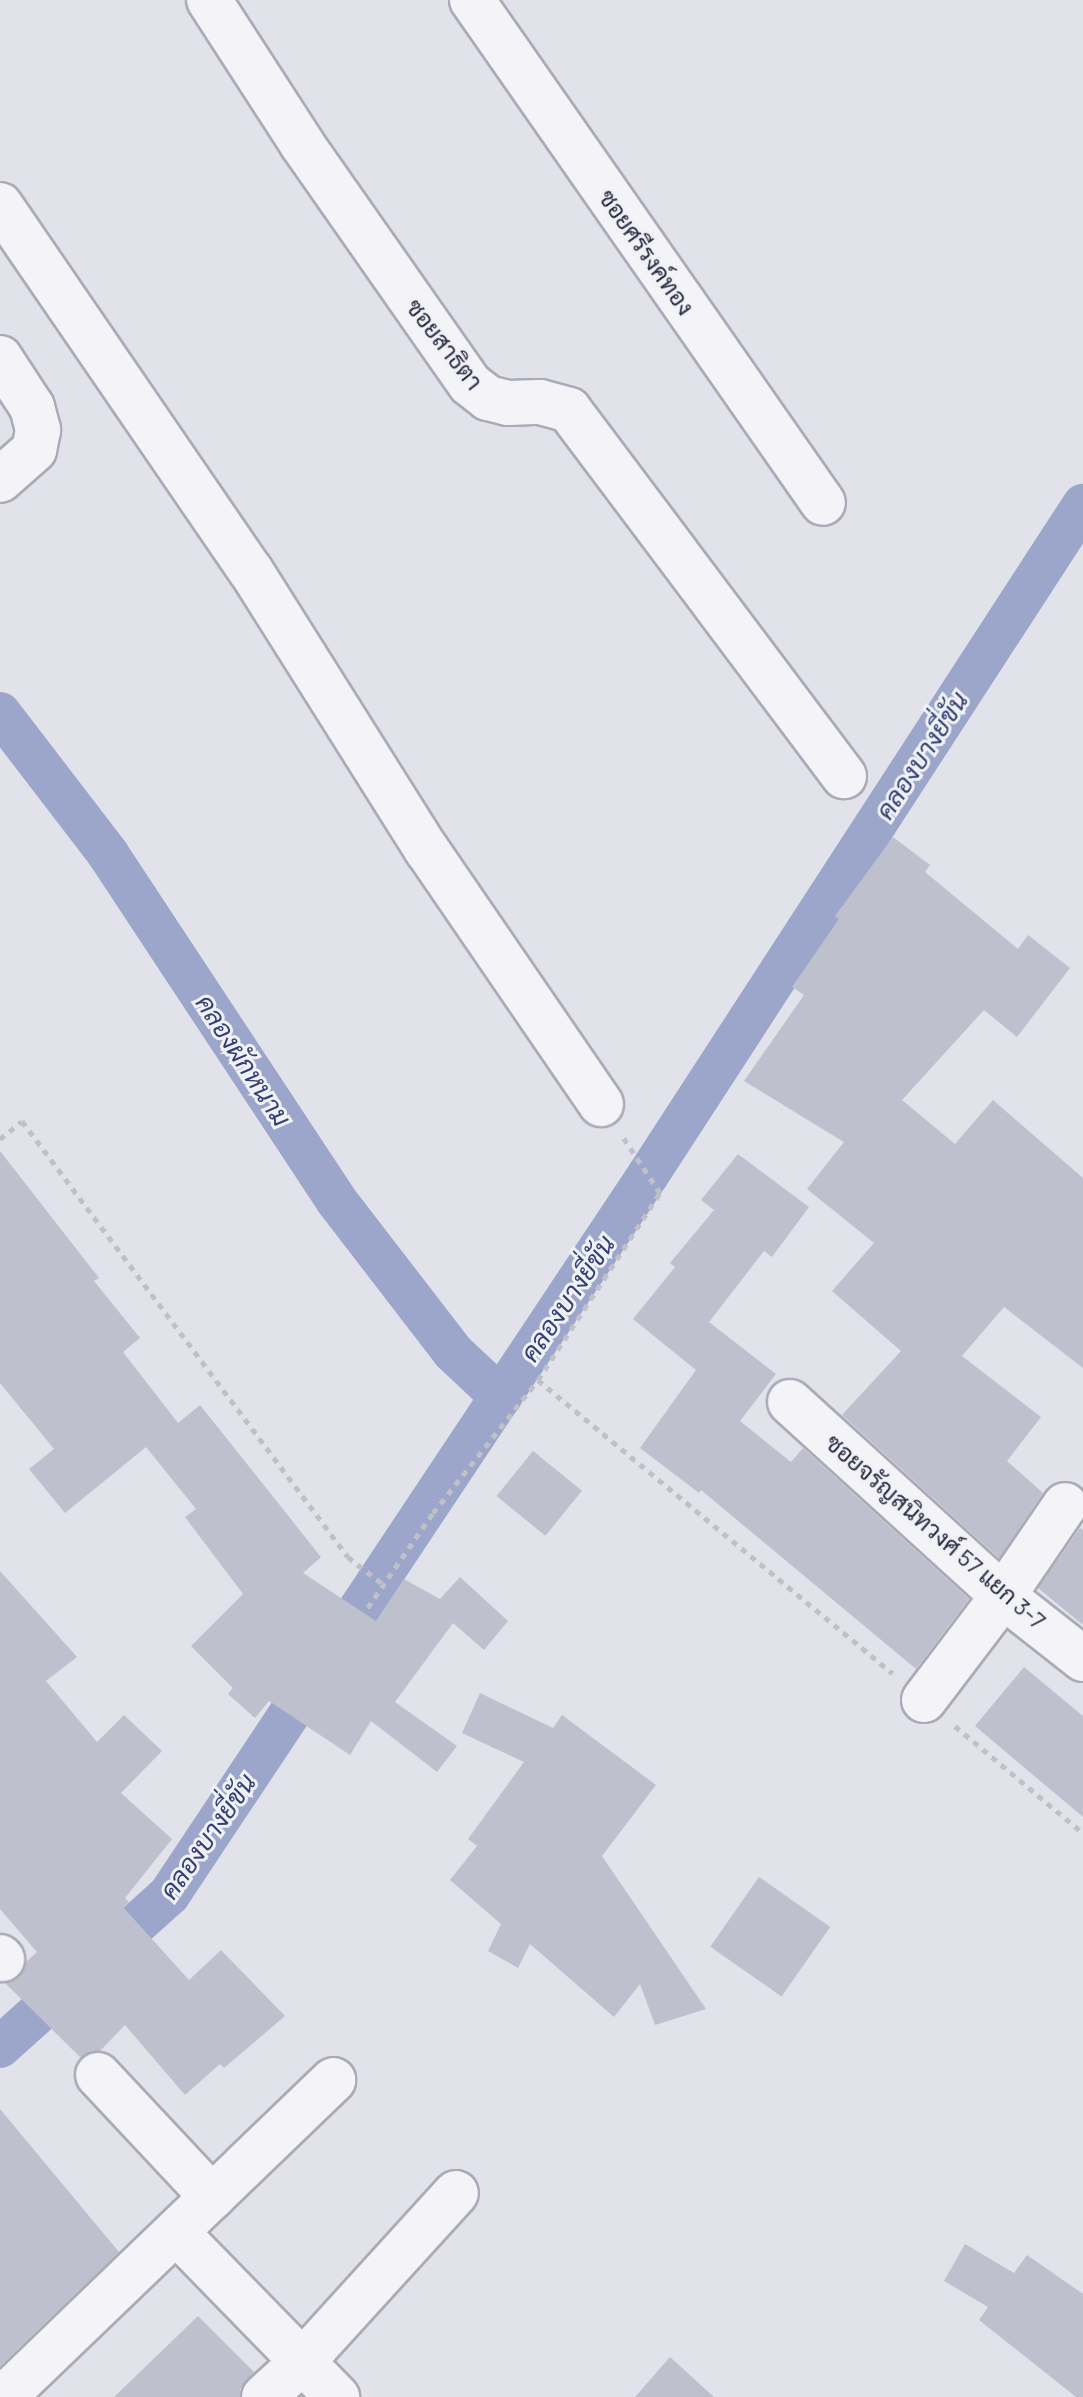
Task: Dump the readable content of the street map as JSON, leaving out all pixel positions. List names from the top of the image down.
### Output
{
  "streets": {
    "street": ["ซอยศรีรงค์ทอง", "ซอยสาธิตา", "ซอยจรัญสนิทวงศ์ 57 แยก 3-7"]
  },
  "water": ["คลองบางยี่ขัน", "คลองผักหนาม"]
}
